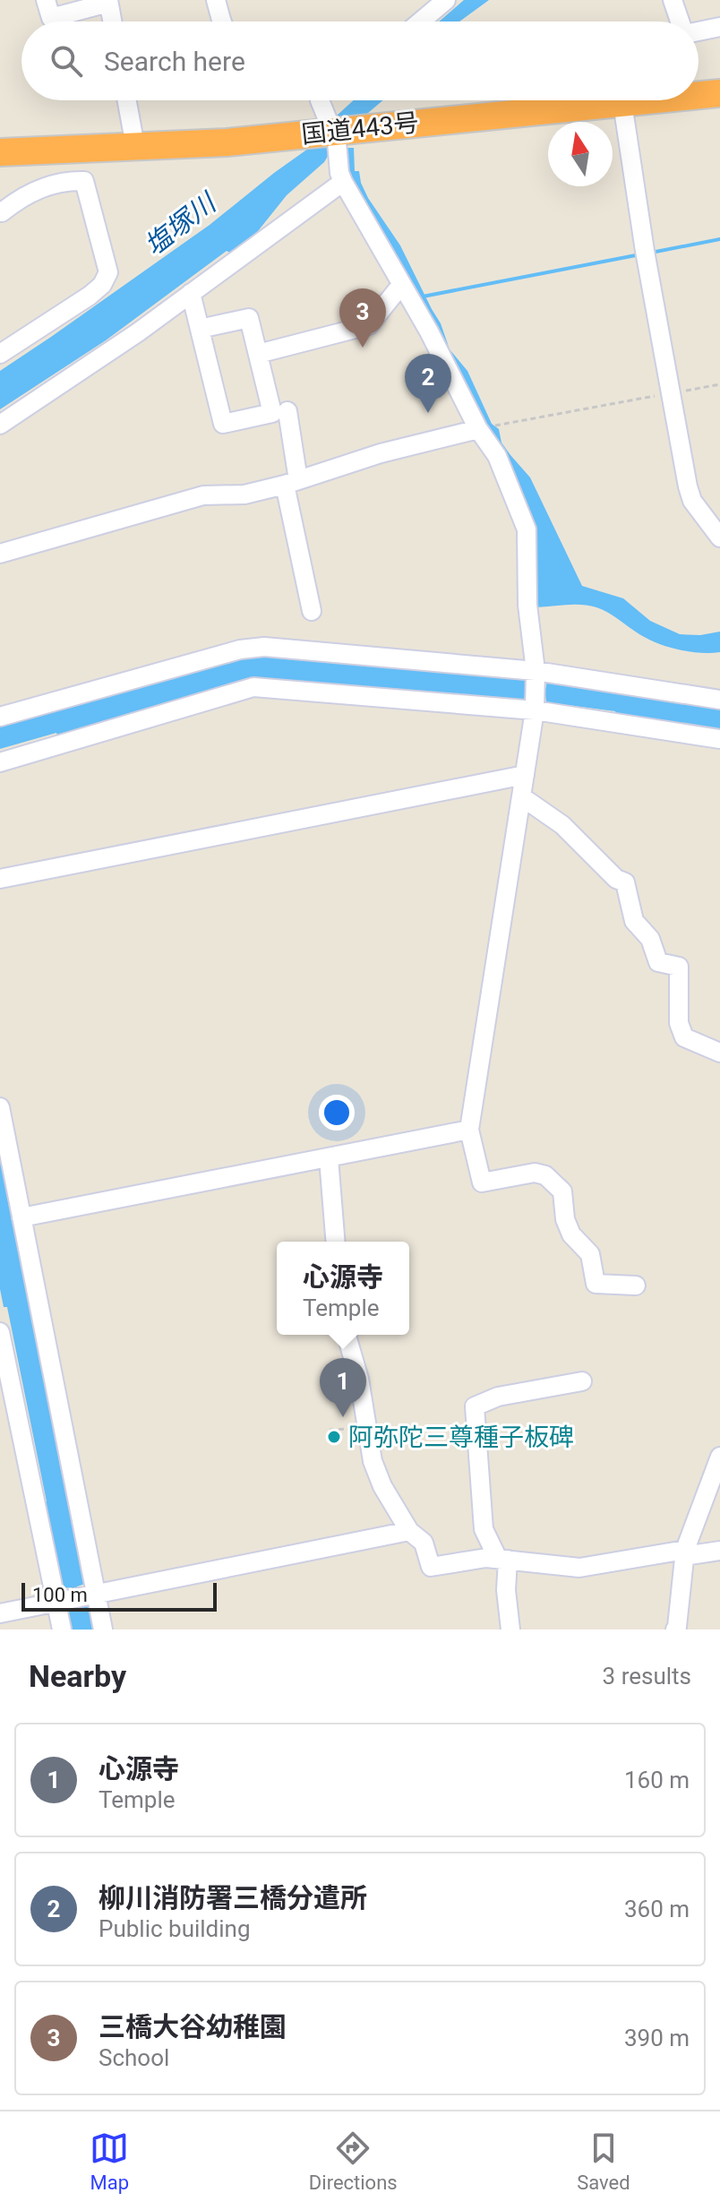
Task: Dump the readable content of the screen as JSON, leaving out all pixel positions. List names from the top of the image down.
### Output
{
  "streets": {
    "highway": ["国道443号"]
  },
  "water": ["塩塚川"],
  "places": ["阿弥陀三尊種子板碑"],
  "scale_bar": "100 m",
  "north": "top",
  "page": {
    "search": "Search here",
    "pins": ["3", "2", "1"],
    "popup": ["心源寺", "Temple"],
    "scale": "100 m",
    "heading": ["Nearby", "3 results"],
    "list": [
      {
        "mark": "1",
        "name": "心源寺",
        "note": "Temple",
        "value": "160 m"
      },
      {
        "mark": "2",
        "name": "柳川消防署三橋分遣所",
        "note": "Public building",
        "value": "360 m"
      },
      {
        "mark": "3",
        "name": "三橋大谷幼稚園",
        "note": "School",
        "value": "390 m"
      }
    ],
    "nav": ["Map", "Directions", "Saved"]
  }
}
